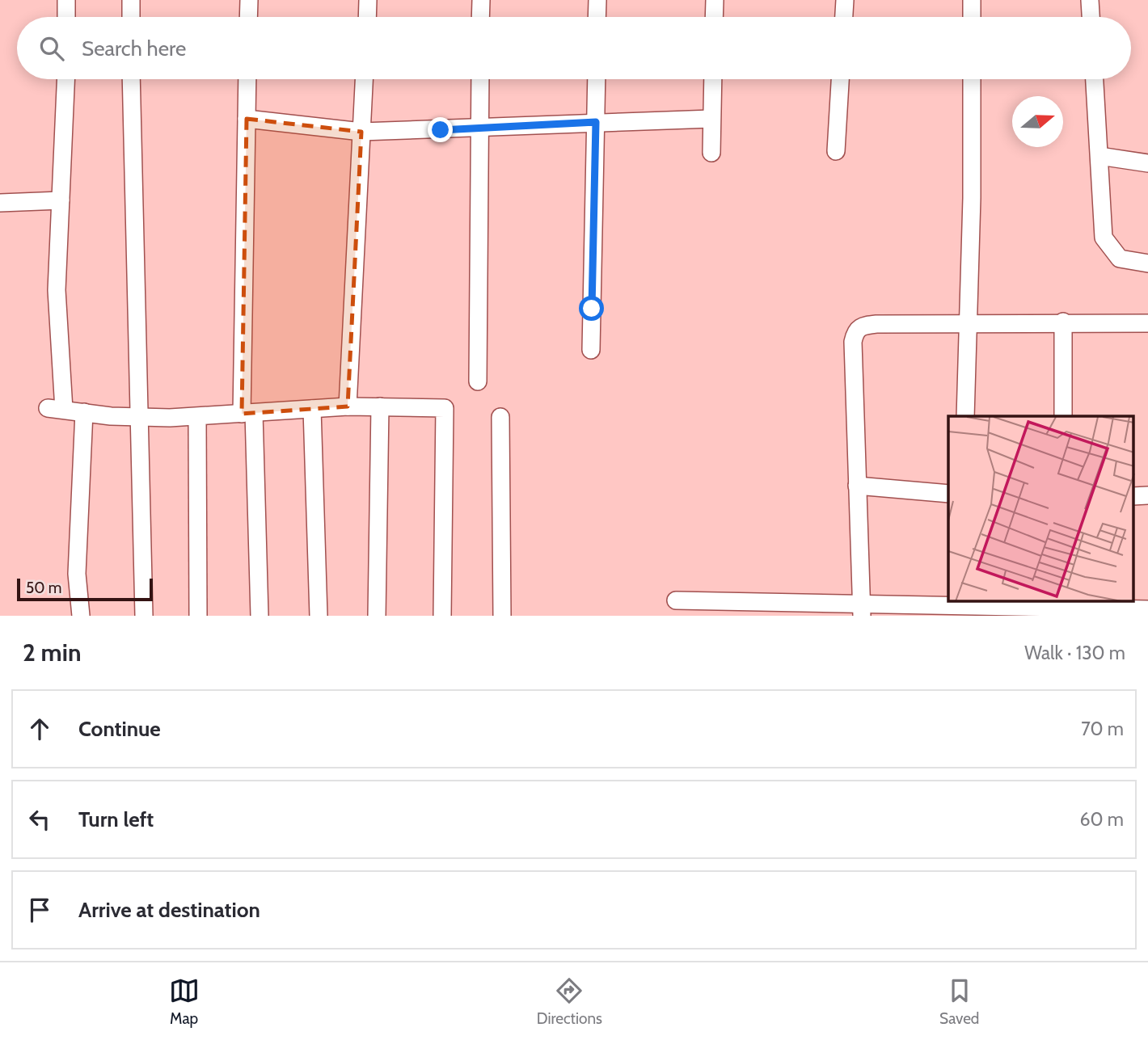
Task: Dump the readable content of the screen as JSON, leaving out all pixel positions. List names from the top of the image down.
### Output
{
  "scale_bar": "50 m",
  "north": "right",
  "page": {
    "search": "Search here",
    "scale": "50 m",
    "heading": ["2 min", "Walk · 130 m"],
    "list": [
      ["Continue", "70 m"],
      ["Turn left", "60 m"],
      "Arrive at destination"
    ],
    "nav": ["Map", "Directions", "Saved"]
  }
}
